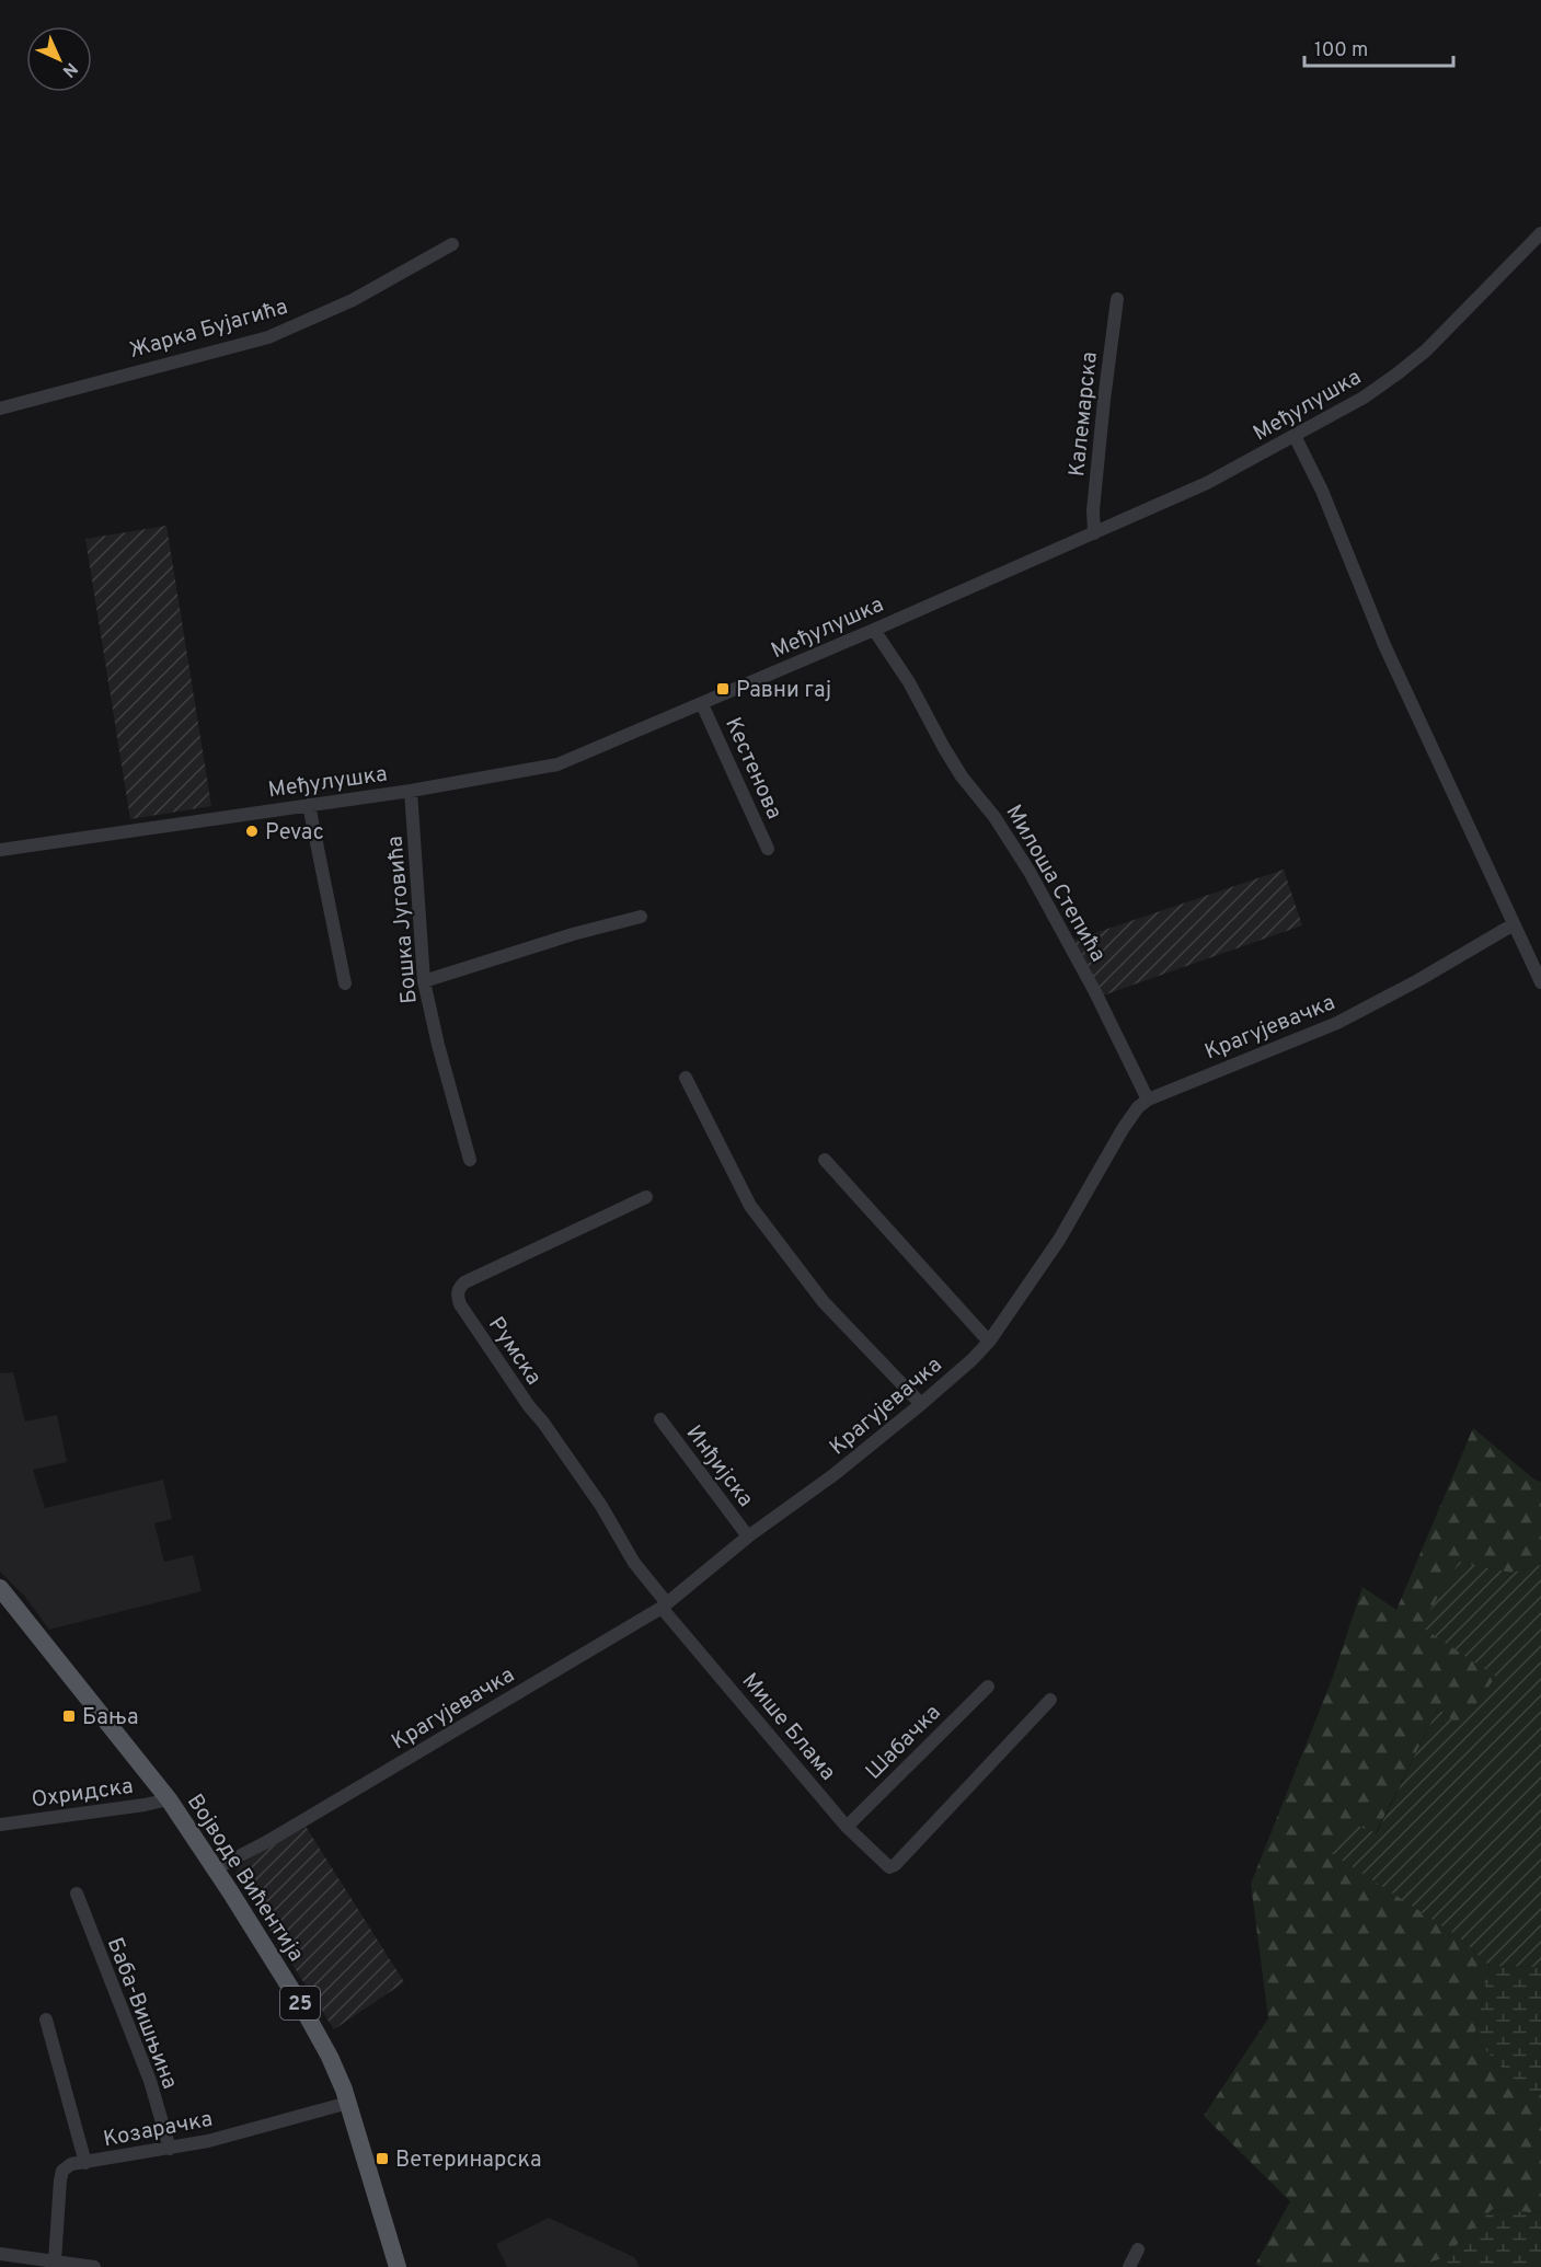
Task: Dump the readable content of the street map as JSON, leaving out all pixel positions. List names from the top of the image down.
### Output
{
  "streets": {
    "main road": ["Војводе Вићентија", "25"],
    "street": [
      "Жарка Бујагића",
      "Међулушка",
      "Калемарска",
      "Кестенова",
      "Милоша Степића",
      "Бошка Југовића",
      "Крагујевачка",
      "Румска",
      "Инђијска",
      "Мише Блама",
      "Шабачка",
      "Охридска",
      "Баба-Вишњина",
      "Козарачка"
    ]
  },
  "crossings": [
    ["Међулушка", "Калемарска"],
    ["Међулушка", "Кестенова"],
    ["Међулушка", "Милоша Степића"],
    ["Међулушка", "Бошка Југовића"],
    ["Милоша Степића", "Крагујевачка"],
    ["Крагујевачка", "Румска"],
    ["Крагујевачка", "Инђијска"],
    ["Крагујевачка", "Мише Блама"],
    ["Крагујевачка", "Војводе Вићентија"],
    ["Румска", "Мише Блама"],
    ["Мише Блама", "Шабачка"],
    ["Охридска", "Војводе Вићентија"],
    ["Војводе Вићентија", "Козарачка"],
    ["Баба-Вишњина", "Козарачка"]
  ],
  "places": {
    "transit": ["Равни гај", "Бања", "Ветеринарска"],
    "other": ["Pevac"]
  },
  "scale_bar": "100 m",
  "north": "bottom right"
}
